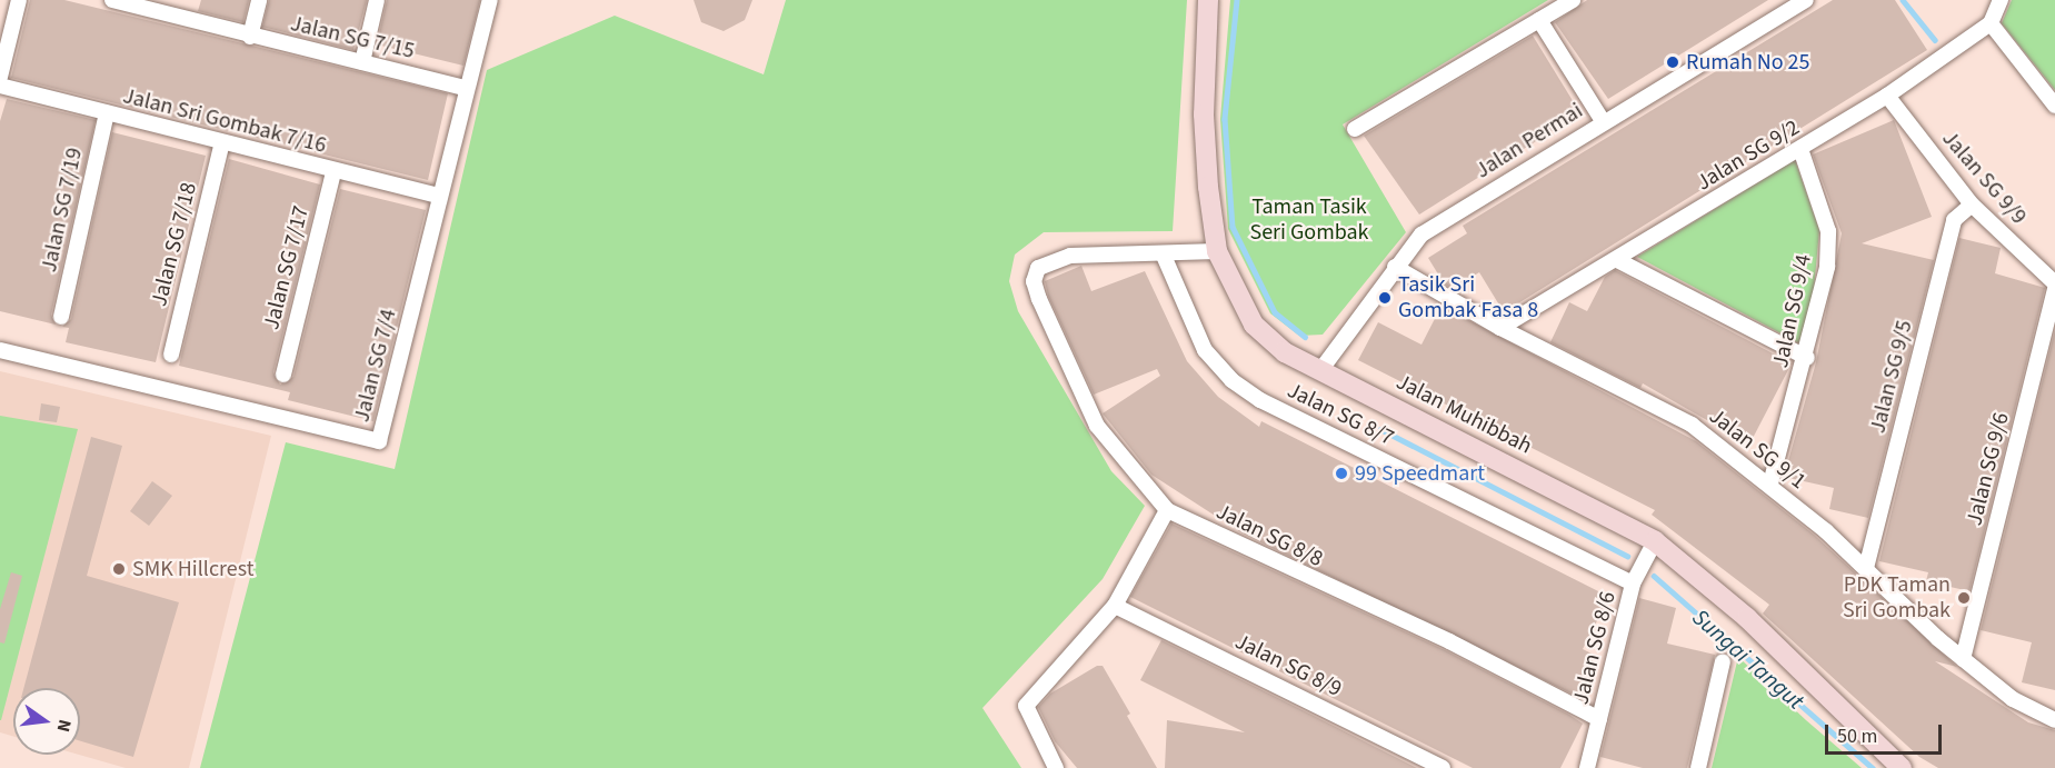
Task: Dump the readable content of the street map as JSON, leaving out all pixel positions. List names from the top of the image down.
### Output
{
  "streets": {
    "street": [
      "Jalan SG 7/15",
      "Jalan Sri Gombak 7/16",
      "Jalan Permai",
      "Jalan SG 9/2",
      "Jalan SG 9/9",
      "Jalan SG 7/19",
      "Jalan SG 7/18",
      "Jalan SG 7/17",
      "Jalan SG 9/4",
      "Jalan SG 7/4",
      "Jalan SG 9/5",
      "Jalan SG 8/7",
      "Jalan Muhibbah",
      "Jalan SG 9/1",
      "Jalan SG 9/6",
      "Jalan SG 8/8",
      "Jalan SG 8/6",
      "Jalan SG 8/9"
    ]
  },
  "crossings": [
    ["Jalan SG 7/15", "Jalan SG 7/4"],
    ["Jalan Sri Gombak 7/16", "Jalan SG 7/19"],
    ["Jalan Sri Gombak 7/16", "Jalan SG 7/18"],
    ["Jalan Sri Gombak 7/16", "Jalan SG 7/17"],
    ["Jalan Sri Gombak 7/16", "Jalan SG 7/4"],
    ["Jalan Permai", "Jalan Muhibbah"],
    ["Jalan Permai", "Jalan SG 9/1"],
    ["Jalan SG 9/2", "Jalan SG 9/9"],
    ["Jalan SG 9/2", "Jalan SG 9/4"],
    ["Jalan SG 9/2", "Jalan SG 9/1"],
    ["Jalan SG 9/9", "Jalan SG 9/5"],
    ["Jalan SG 9/4", "Jalan SG 9/1"],
    ["Jalan SG 9/5", "Jalan SG 9/1"],
    ["Jalan SG 8/7", "Jalan SG 8/8"],
    ["Jalan SG 8/7", "Jalan SG 8/6"],
    ["Jalan Muhibbah", "Jalan SG 8/6"],
    ["Jalan SG 9/1", "Jalan SG 9/6"],
    ["Jalan SG 8/8", "Jalan SG 8/6"]
  ],
  "water": ["Sungai Tangut"],
  "parks": ["Taman Tasik Seri Gombak"],
  "places": [
    "Rumah No 25",
    "Tasik Sri Gombak Fasa 8",
    "99 Speedmart",
    "SMK Hillcrest",
    "PDK Taman Sri Gombak"
  ],
  "scale_bar": "50 m",
  "north": "right"
}
